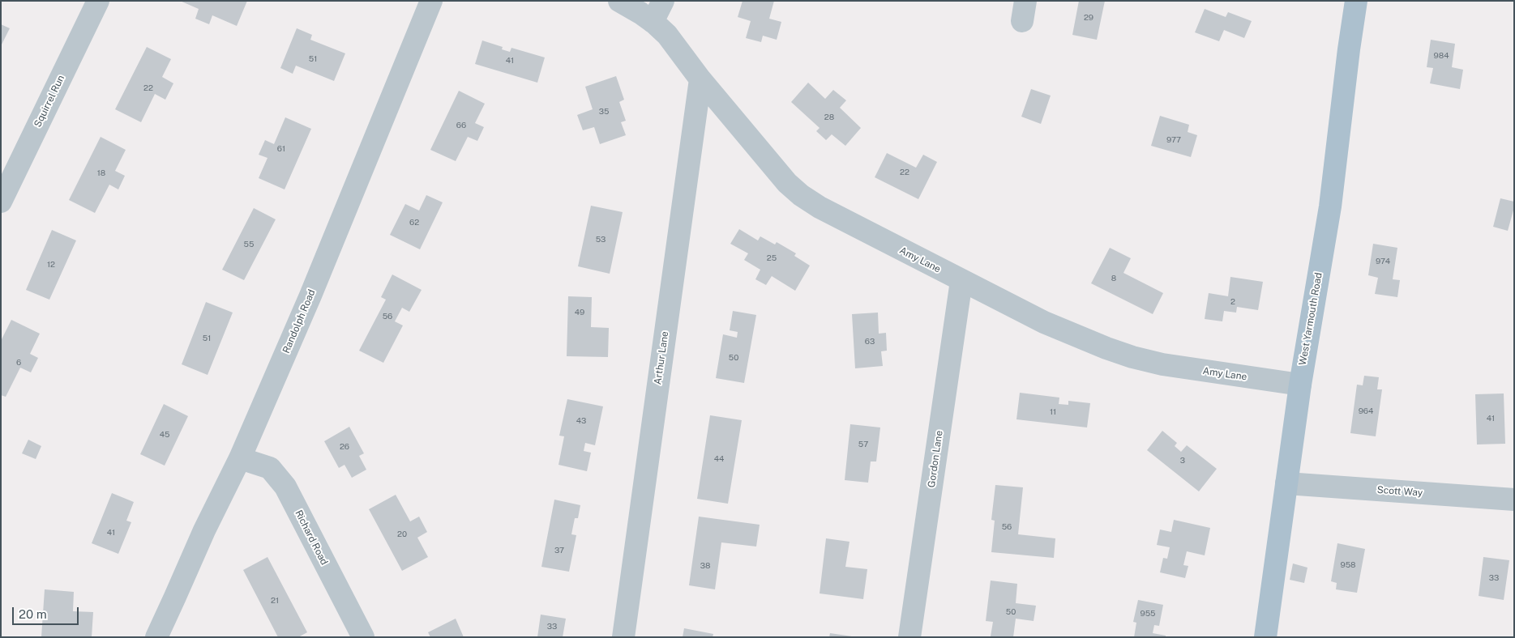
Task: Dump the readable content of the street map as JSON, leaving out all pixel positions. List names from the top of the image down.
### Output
{
  "streets": {
    "main road": ["West Yarmouth Road"],
    "street": [
      "Squirrel Run",
      "Amy Lane",
      "Randolph Road",
      "Arthur Lane",
      "Gordon Lane",
      "Scott Way",
      "Richard Road"
    ]
  },
  "crossings": [
    ["Amy Lane", "West Yarmouth Road"],
    ["Amy Lane", "Arthur Lane"],
    ["Amy Lane", "Gordon Lane"],
    ["West Yarmouth Road", "Scott Way"],
    ["Randolph Road", "Richard Road"]
  ],
  "house_numbers": [
    "29",
    "984",
    "51",
    "41",
    "22",
    "35",
    "28",
    "66",
    "977",
    "61",
    "22",
    "18",
    "62",
    "53",
    "55",
    "25",
    "974",
    "12",
    "8",
    "2",
    "49",
    "56",
    "51",
    "63",
    "50",
    "6",
    "964",
    "11",
    "41",
    "43",
    "45",
    "57",
    "26",
    "44",
    "3",
    "56",
    "41",
    "20",
    "37",
    "958",
    "38",
    "33",
    "21",
    "50",
    "955",
    "33"
  ],
  "scale_bar": "20 m"
}
